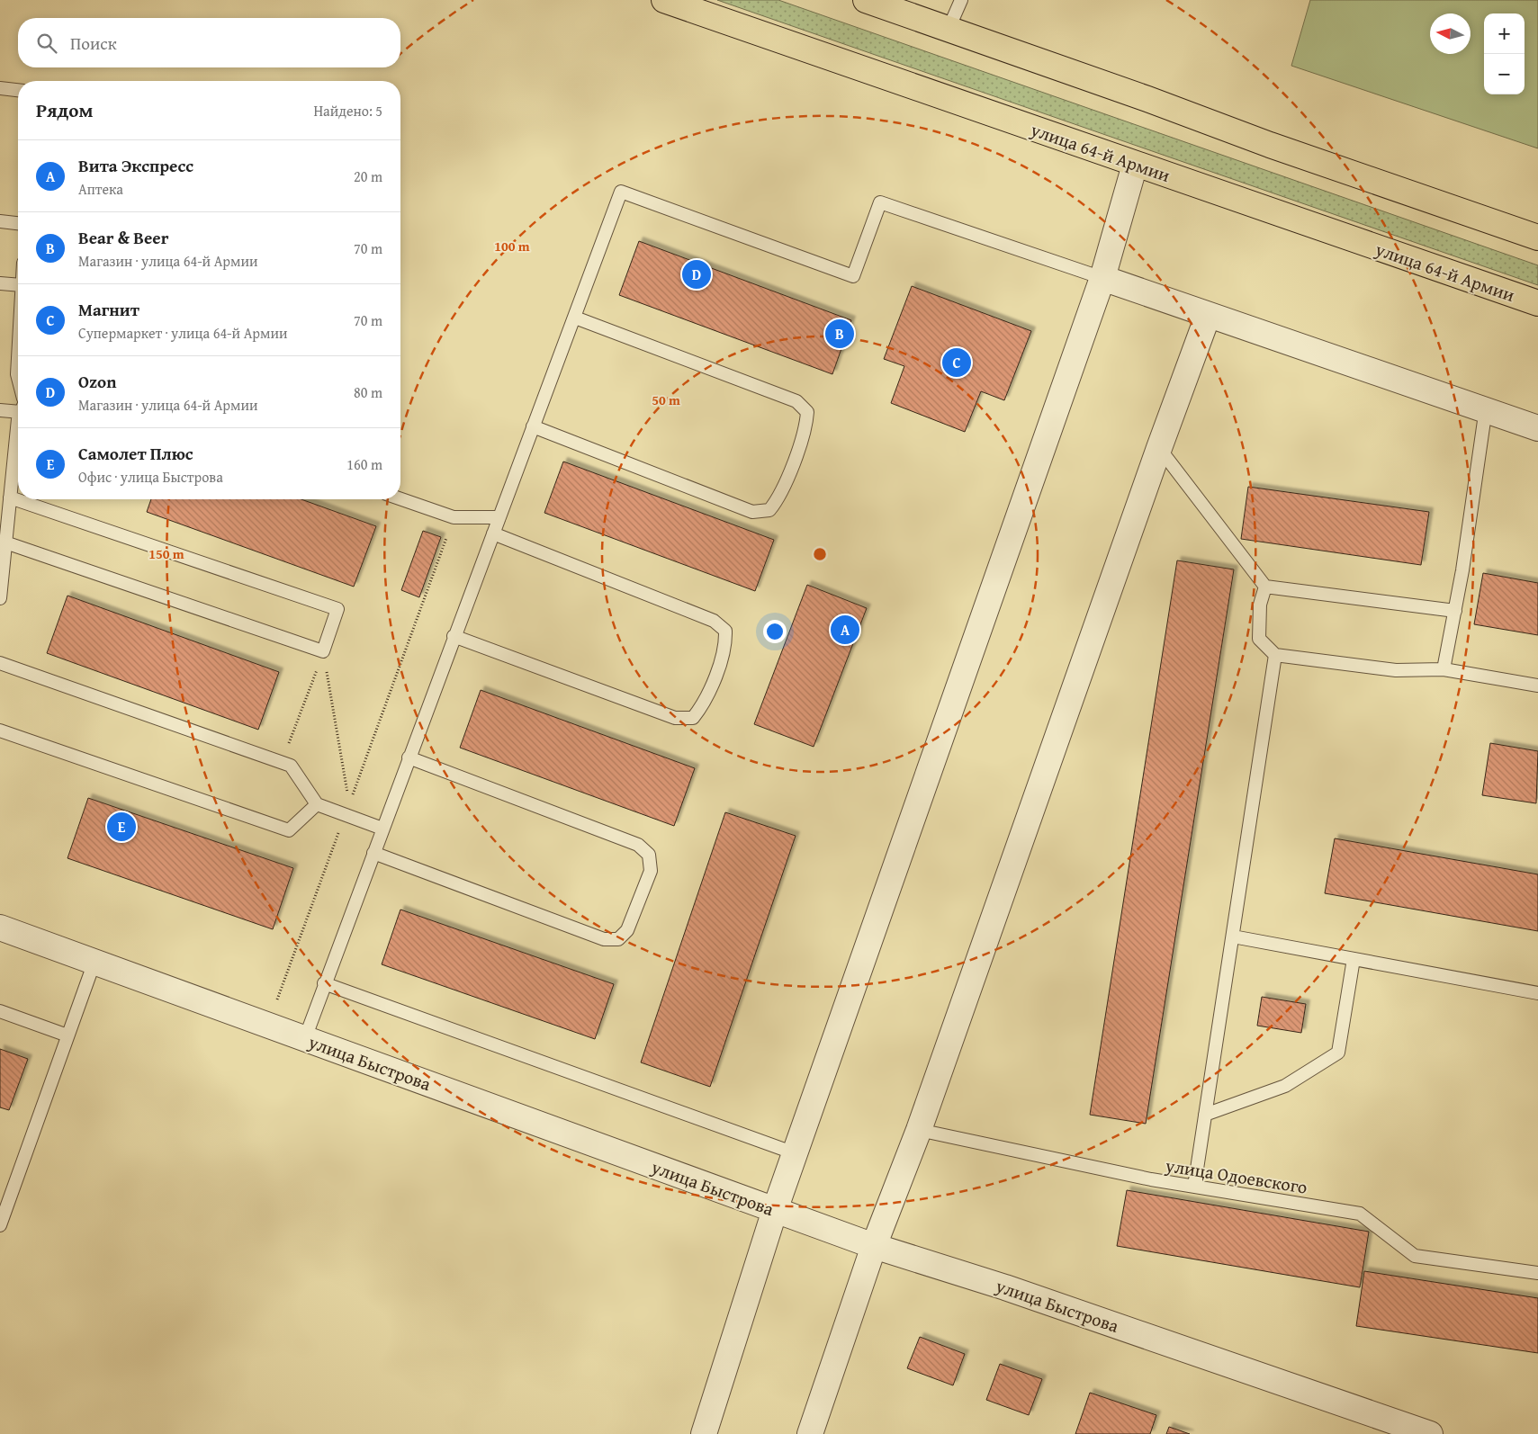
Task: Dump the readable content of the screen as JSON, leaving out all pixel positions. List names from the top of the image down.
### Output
{
  "streets": {
    "highway": ["улица 64-й Армии"],
    "street": ["улица Быстрова"],
    "lane": ["улица Одоевского"]
  },
  "north": "left",
  "page": {
    "map_buttons": ["+", "−"],
    "search": "Поиск",
    "heading": ["Рядом", "Найдено: 5"],
    "list": [
      {
        "mark": "A",
        "name": "Вита Экспресс",
        "note": "Аптека",
        "value": "20 m"
      },
      {
        "mark": "B",
        "name": "Bear & Beer",
        "note": "Магазин · улица 64-й Армии",
        "value": "70 m"
      },
      {
        "mark": "C",
        "name": "Магнит",
        "note": "Супермаркет · улица 64-й Армии",
        "value": "70 m"
      },
      {
        "mark": "D",
        "name": "Ozon",
        "note": "Магазин · улица 64-й Армии",
        "value": "80 m"
      },
      {
        "mark": "E",
        "name": "Самолет Плюс",
        "note": "Офис · улица Быстрова",
        "value": "160 m"
      }
    ],
    "pins": [
      "D",
      "B",
      "C",
      "A",
      "E"
    ]
  },
  "rings": ["100 m", "50 m", "150 m"]
}
